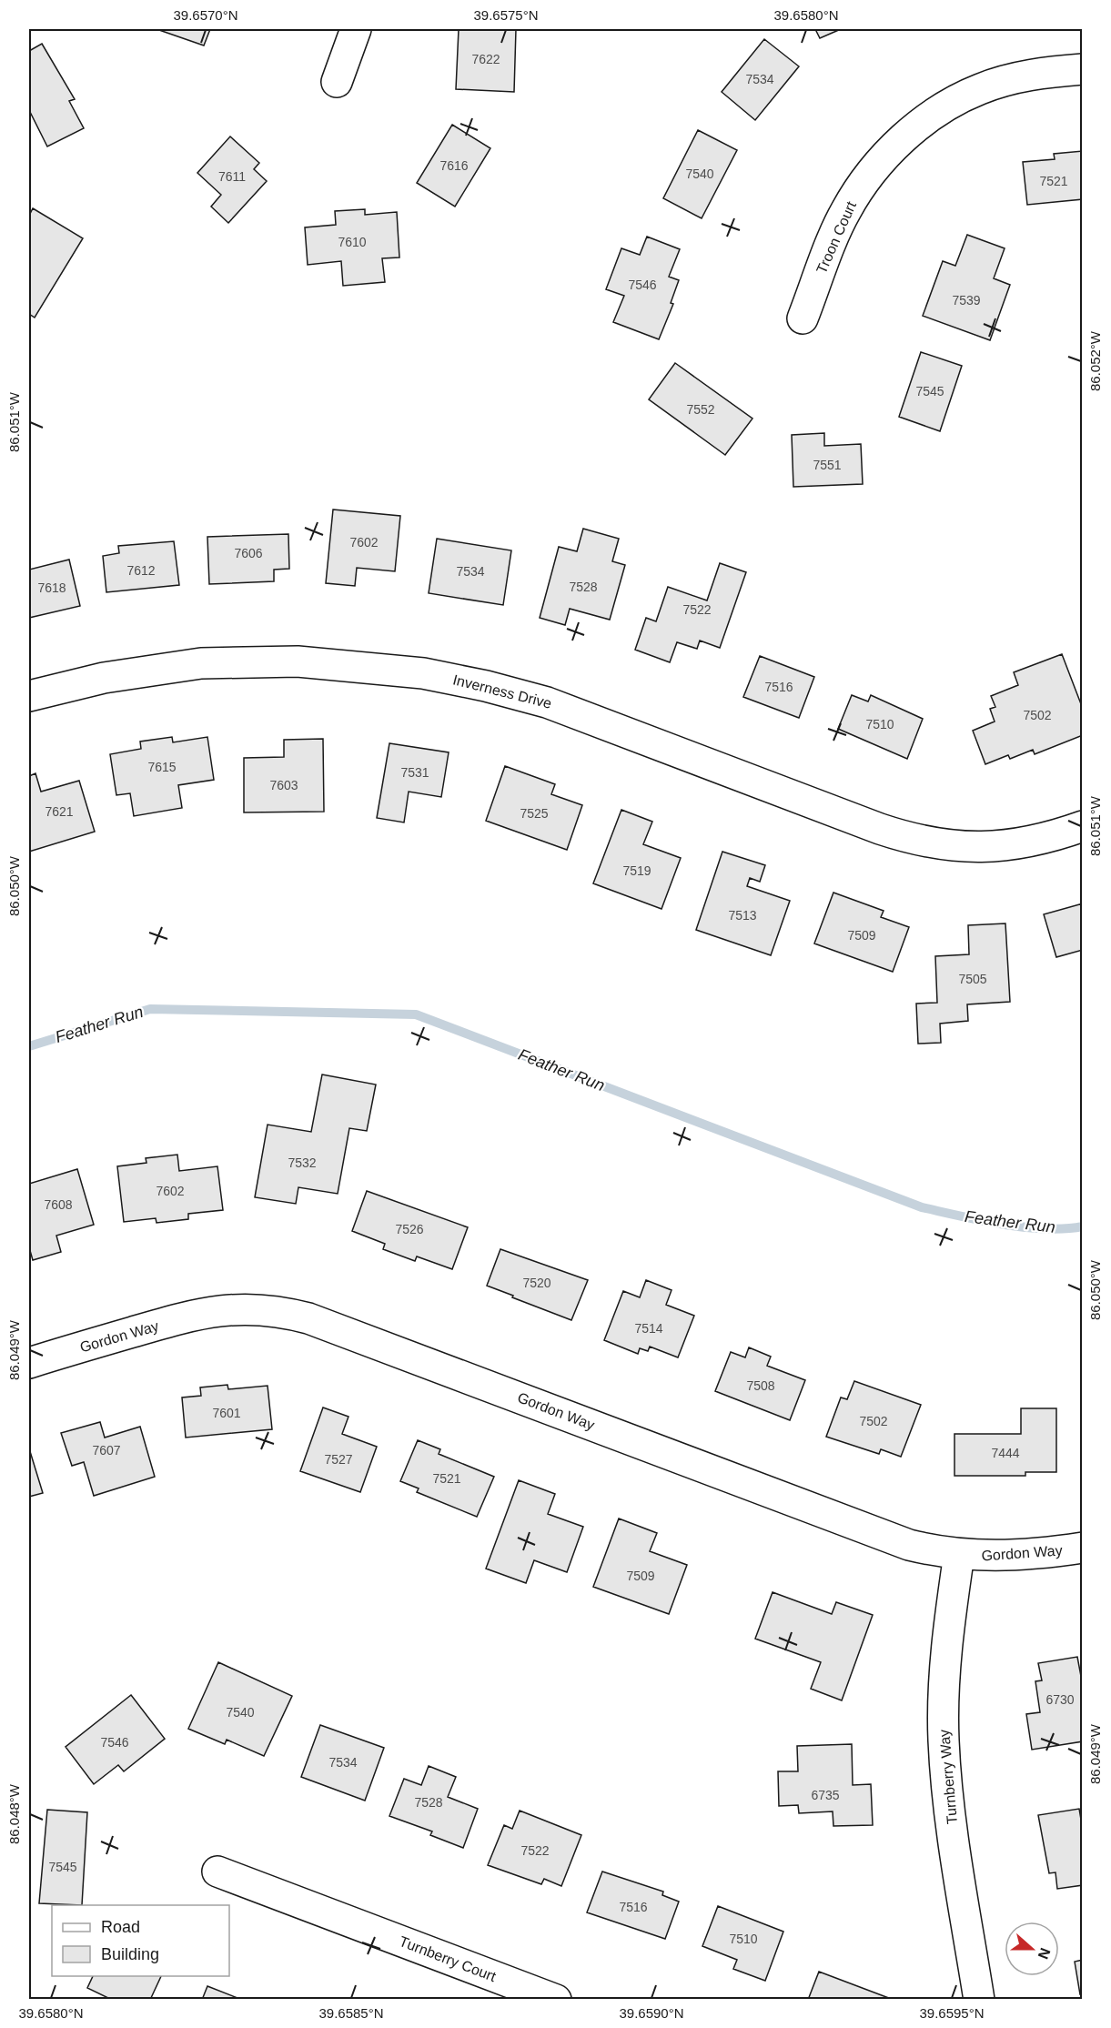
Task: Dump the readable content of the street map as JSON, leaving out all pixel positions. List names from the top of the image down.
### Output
{
  "streets": {
    "street": [
      "Troon Court",
      "Inverness Drive",
      "Gordon Way",
      "Turnberry Way",
      "Turnberry Court"
    ]
  },
  "crossings": [
    ["Gordon Way", "Turnberry Way"]
  ],
  "water": ["Feather Run"],
  "house_numbers": [
    "7622",
    "7534",
    "7616",
    "7540",
    "7611",
    "7521",
    "7610",
    "7546",
    "7539",
    "7545",
    "7552",
    "7551",
    "7602",
    "7606",
    "7612",
    "7534",
    "7528",
    "7618",
    "7522",
    "7516",
    "7502",
    "7510",
    "7615",
    "7531",
    "7603",
    "7621",
    "7525",
    "7519",
    "7513",
    "7509",
    "7505",
    "7532",
    "7602",
    "7608",
    "7526",
    "7520",
    "7514",
    "7508",
    "7601",
    "7502",
    "7607",
    "7444",
    "7527",
    "7521",
    "7509",
    "6730",
    "7540",
    "7546",
    "7534",
    "6735",
    "7528",
    "7522",
    "7545",
    "7516",
    "7510"
  ],
  "legend": ["Road", "Building"],
  "north": "right",
  "coordinates": [
    "39.6570°N",
    "39.6575°N",
    "39.6580°N",
    "86.052°W",
    "86.051°W",
    "86.050°W",
    "86.049°W",
    "86.048°W",
    "39.6585°N",
    "39.6590°N",
    "39.6595°N"
  ]
}
